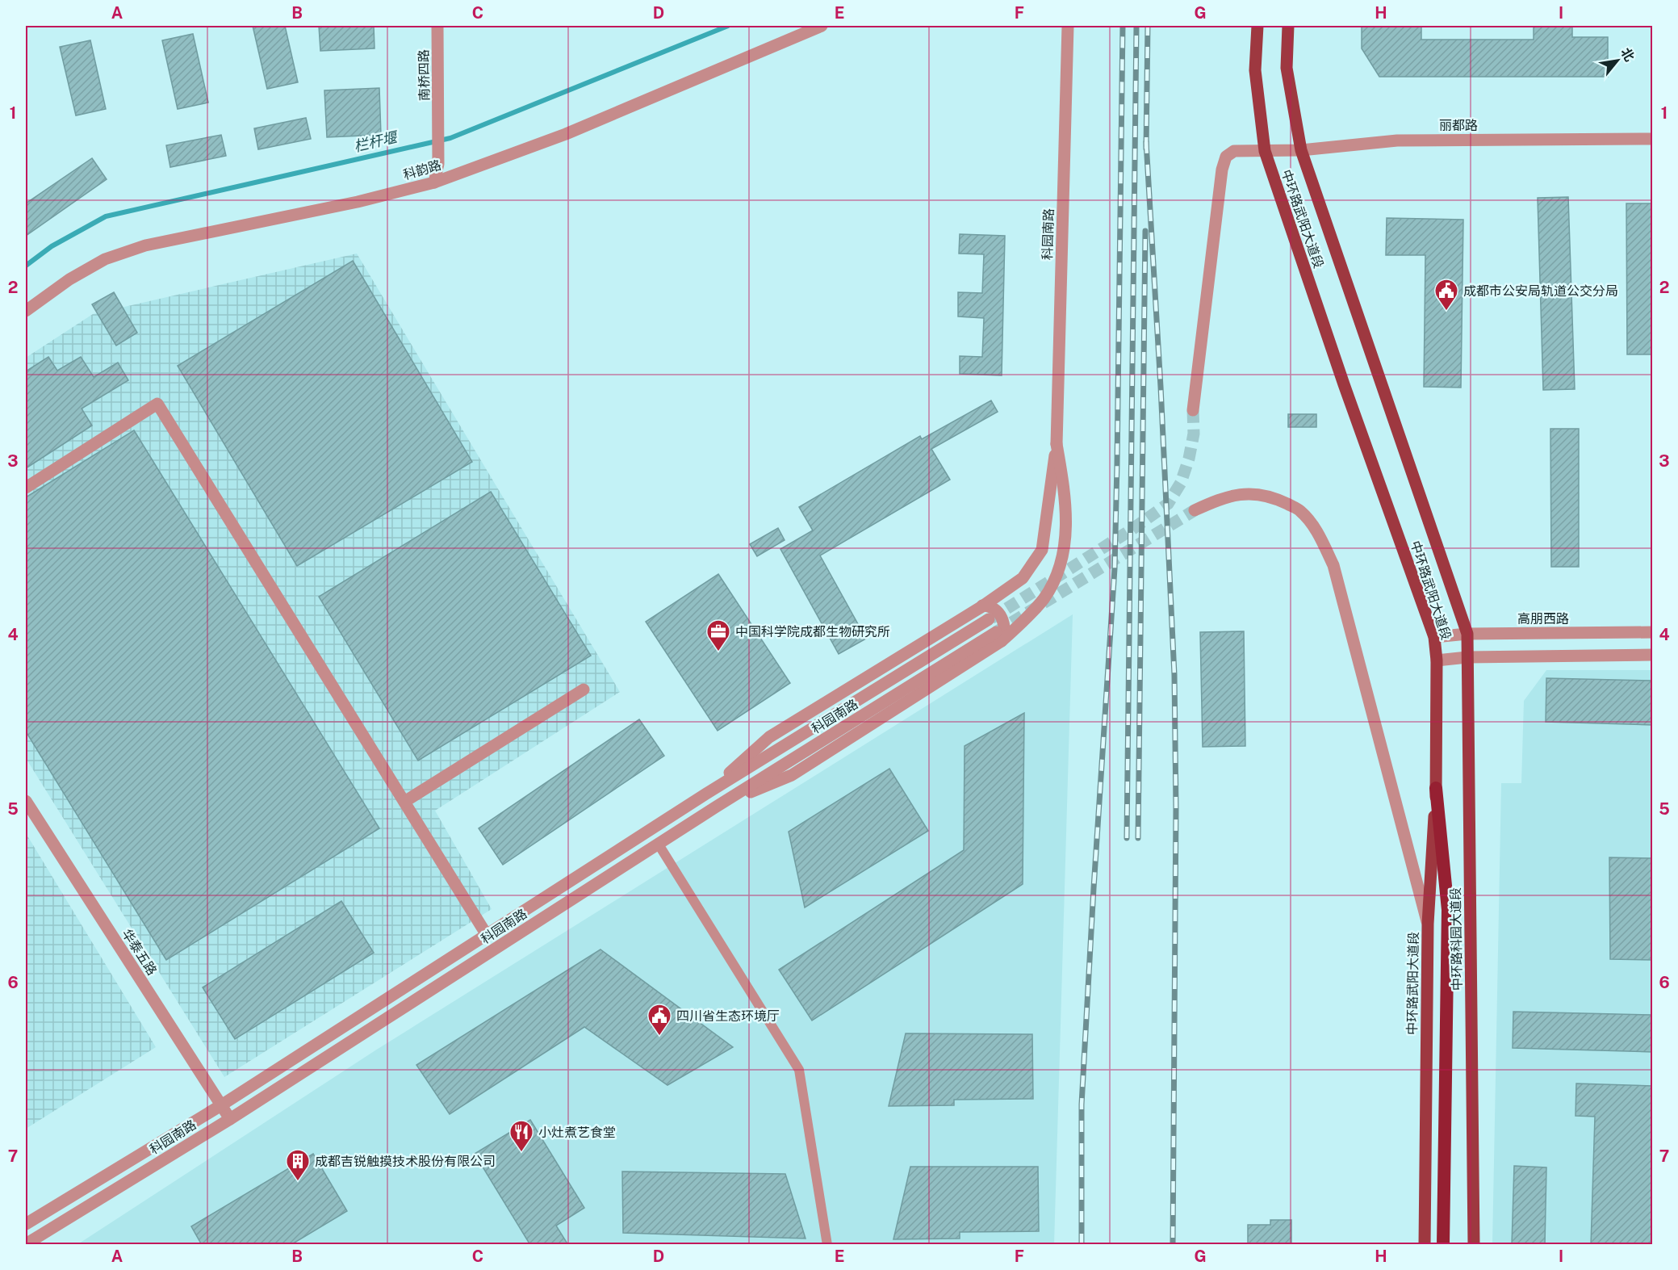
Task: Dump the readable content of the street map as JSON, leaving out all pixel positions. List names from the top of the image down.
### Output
{
  "streets": {
    "main road": ["中环路武阳大道段", "中环路科园大道段"],
    "street": [
      "南桥四路",
      "丽都路",
      "科韵路",
      "科园南路",
      "高朋西路",
      "华泰五路"
    ]
  },
  "crossings": [
    ["南桥四路", "科韵路"],
    ["丽都路", "中环路武阳大道段"],
    ["中环路武阳大道段", "高朋西路"],
    ["中环路武阳大道段", "中环路科园大道段"],
    ["科园南路", "华泰五路"],
    ["高朋西路", "中环路科园大道段"]
  ],
  "water": ["栏杆堰"],
  "places": {
    "public building": ["成都市公安局轨道公交分局", "四川省生态环境厅"],
    "office": ["中国科学院成都生物研究所"],
    "restaurant": ["小灶煮艺食堂"],
    "building": ["成都吉锐触摸技术股份有限公司"]
  },
  "north": "top right",
  "grid": {
    "columns": [
      "A",
      "B",
      "C",
      "D",
      "E",
      "F",
      "G",
      "H",
      "I"
    ],
    "rows": [
      "1",
      "2",
      "3",
      "4",
      "5",
      "6",
      "7"
    ]
  }
}
